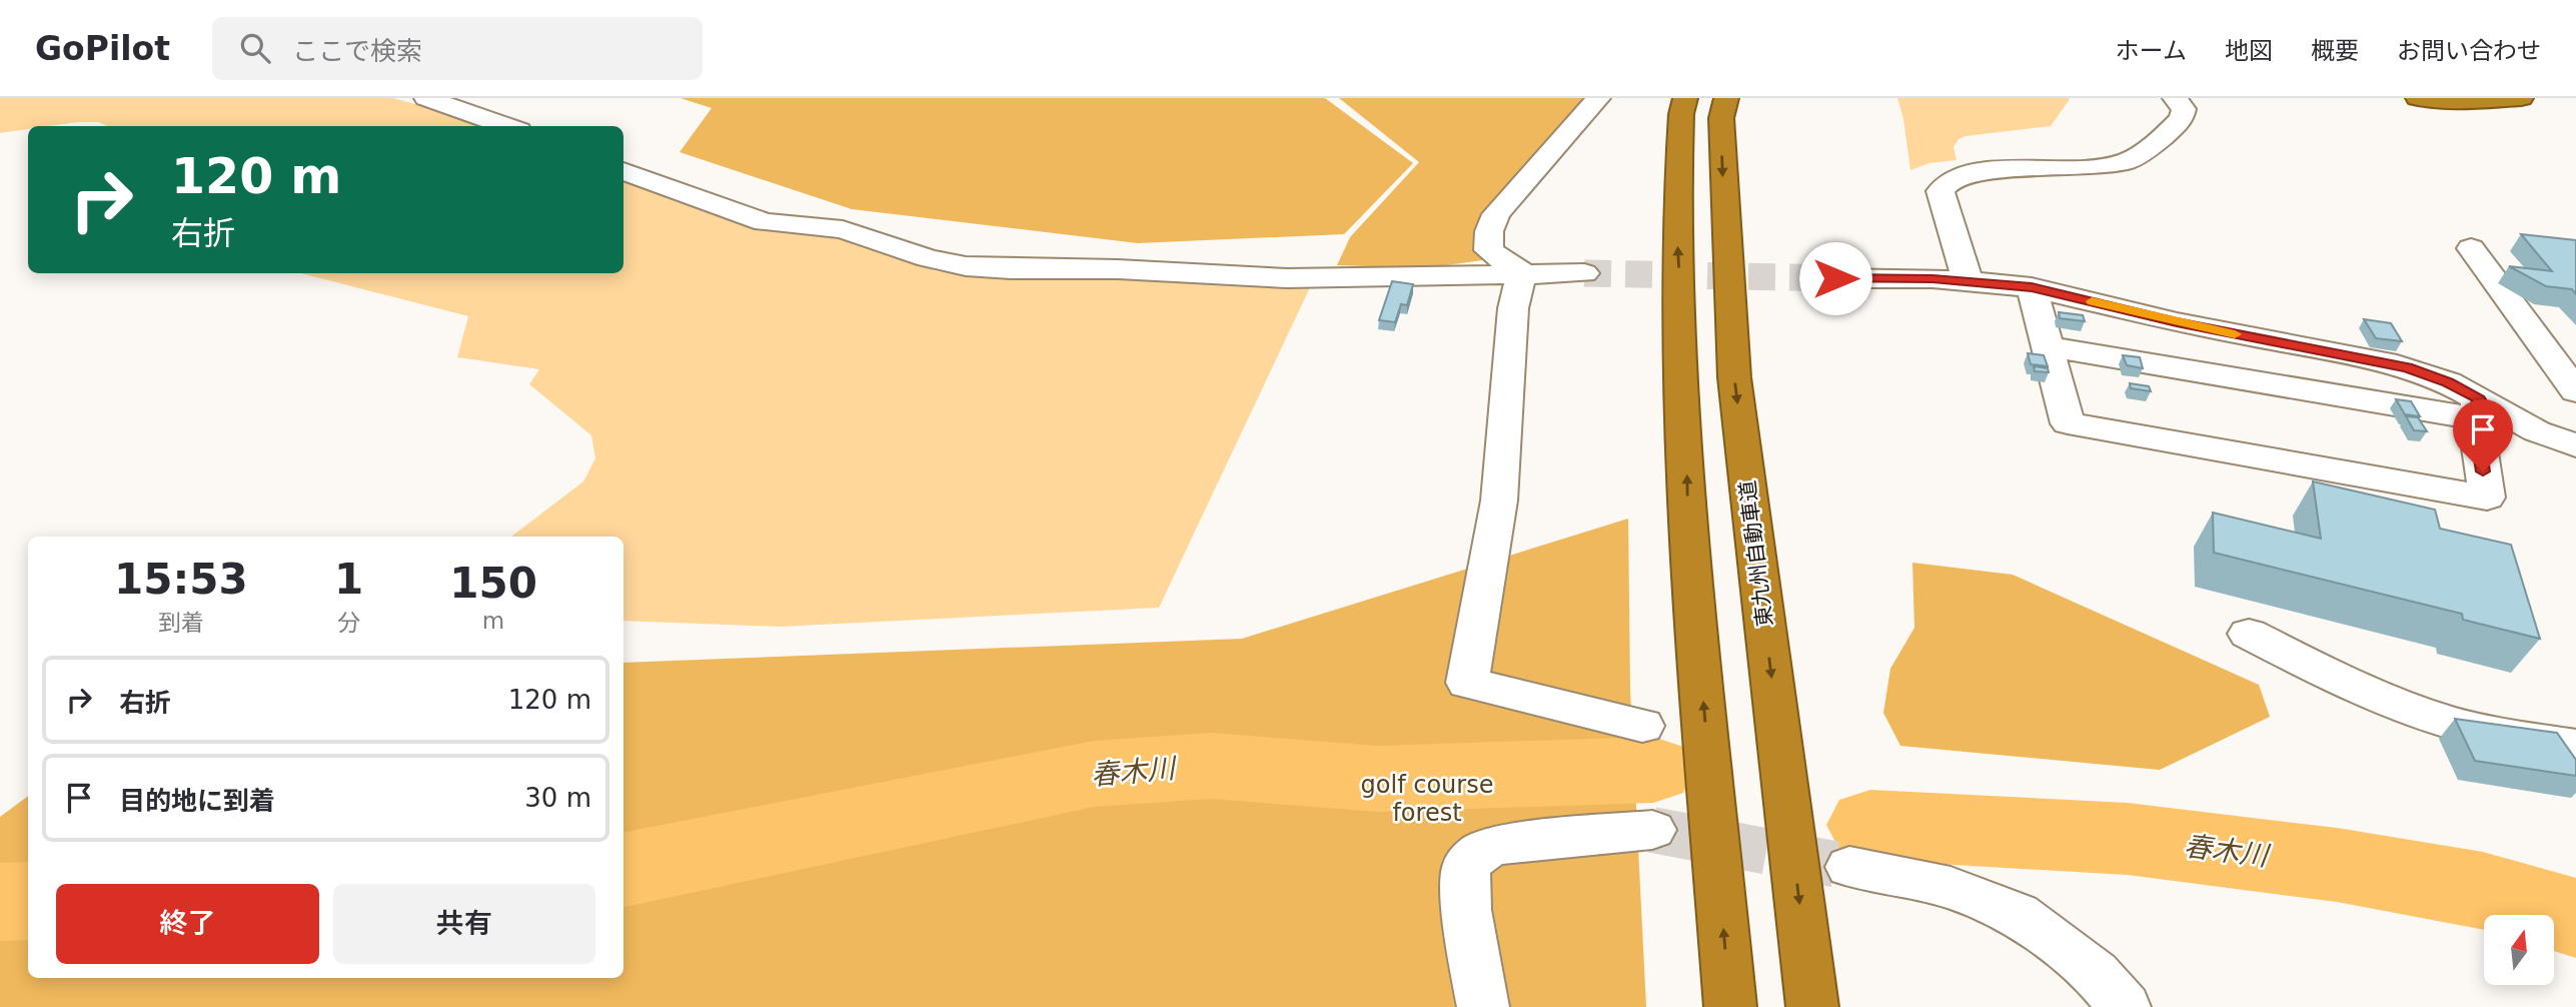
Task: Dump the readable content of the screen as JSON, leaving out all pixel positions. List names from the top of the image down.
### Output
{
  "streets": {
    "highway": ["東九州自動車道"]
  },
  "water": ["春木川"],
  "parks": ["golf course forest"],
  "north": "top",
  "page": {
    "header": "GoPilot",
    "search": "ここで検索",
    "nav": [
      "ホーム",
      "地図",
      "概要",
      "お問い合わせ"
    ],
    "turn": ["120 m", "右折"],
    "eta": [
      "15:53",
      "到着",
      "1",
      "分",
      "150",
      "m"
    ],
    "list": [
      {
        "name": "右折",
        "value": "120 m"
      },
      {
        "name": "目的地に到着",
        "value": "30 m"
      }
    ],
    "buttons": ["終了", "共有"]
  }
}
